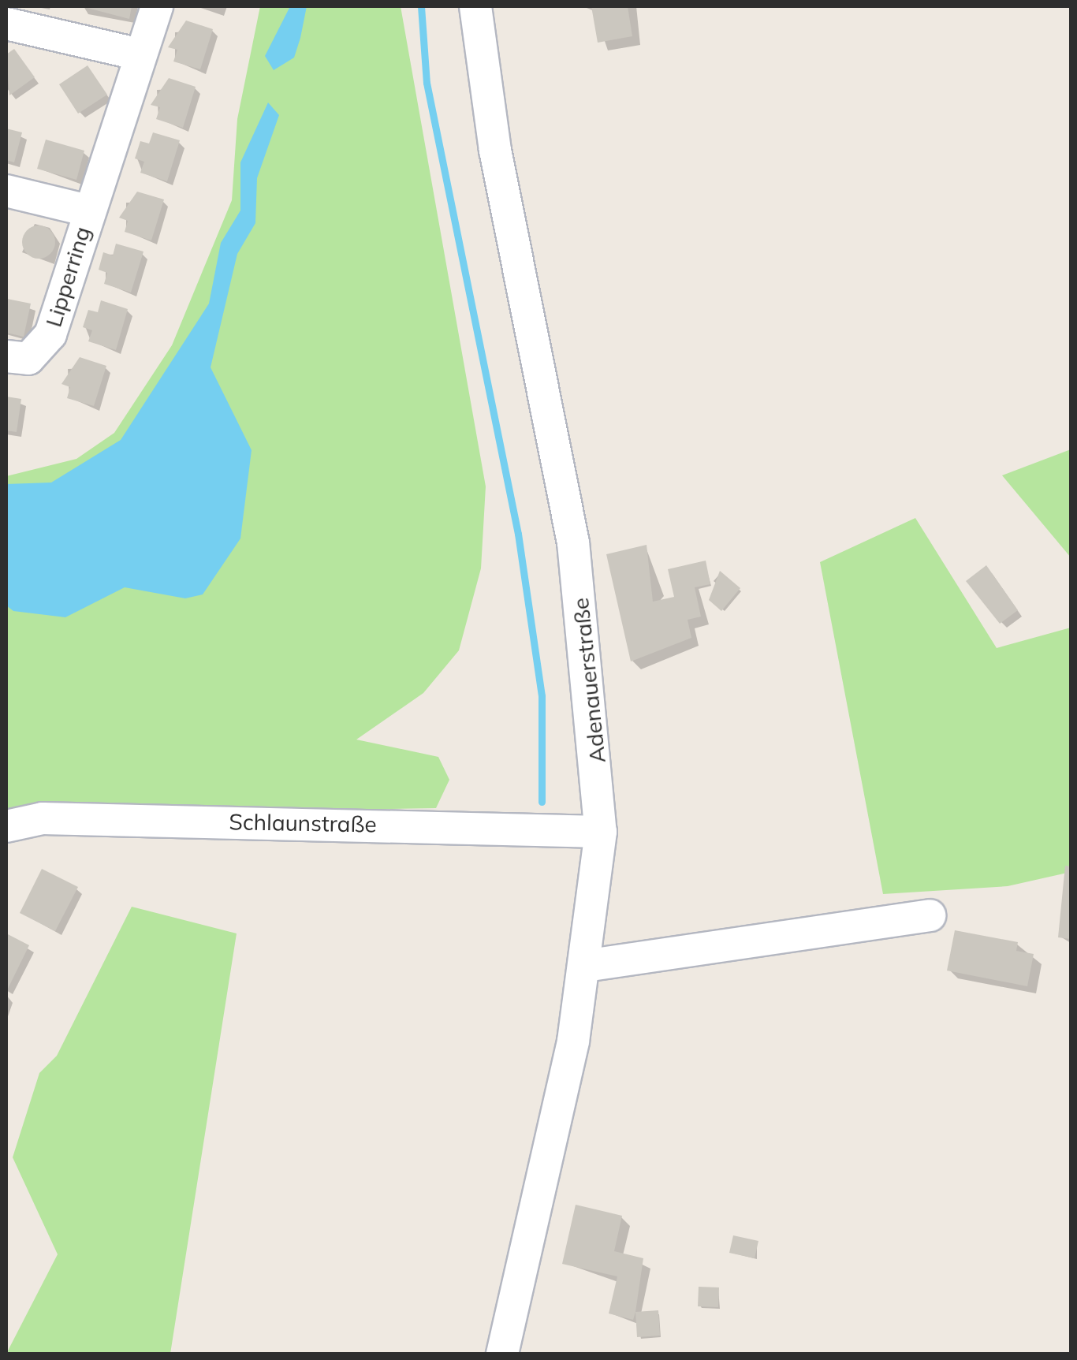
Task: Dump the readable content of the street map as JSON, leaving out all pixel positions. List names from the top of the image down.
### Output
{
  "streets": {
    "street": ["Lipperring", "Adenauerstraße", "Schlaunstraße"]
  },
  "crossings": [
    ["Adenauerstraße", "Schlaunstraße"]
  ]
}
